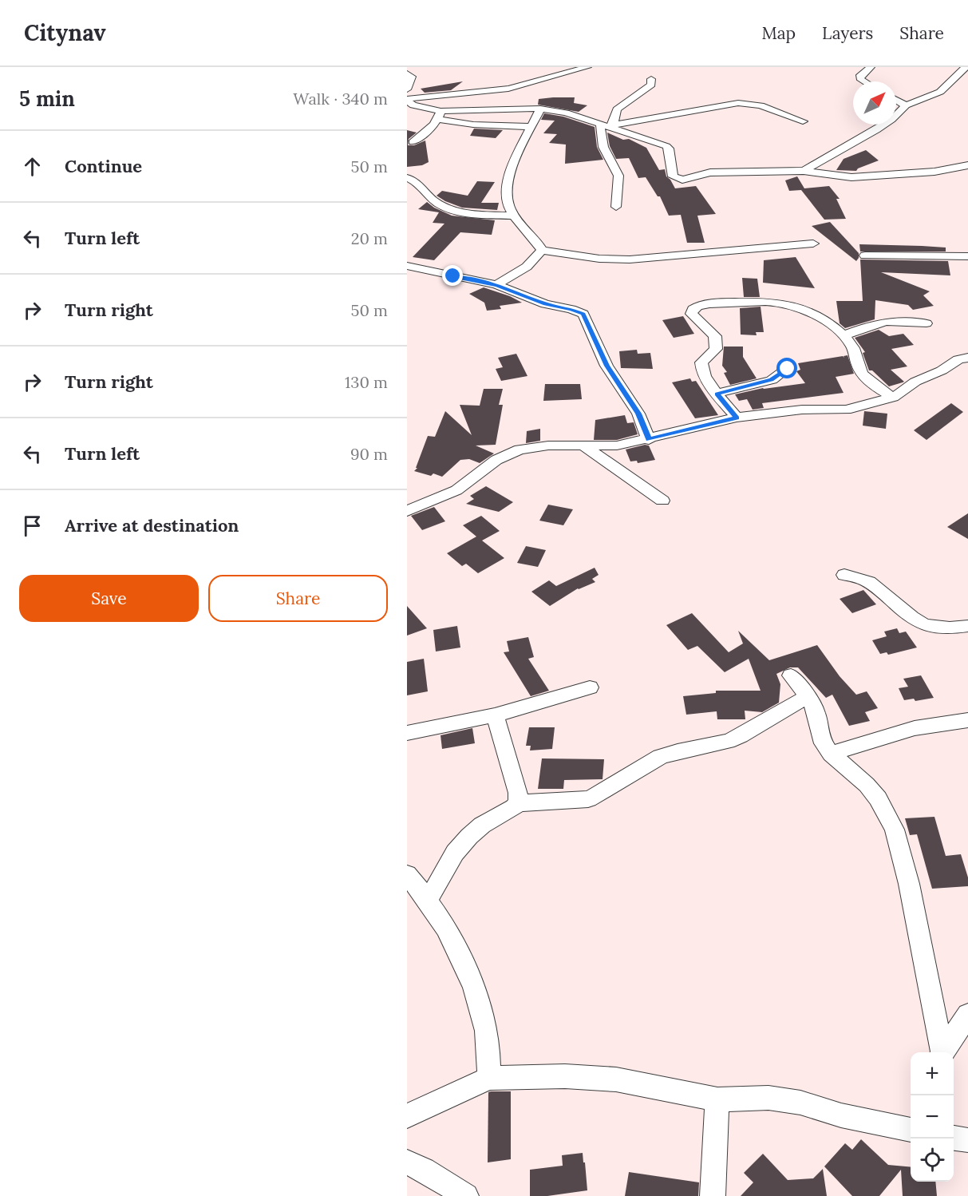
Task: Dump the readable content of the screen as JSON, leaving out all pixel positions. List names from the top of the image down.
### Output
{
  "north": "top right",
  "page": {
    "header": "Citynav",
    "nav": ["Map", "Layers", "Share"],
    "heading": ["5 min", "Walk · 340 m"],
    "list": [
      ["Continue", "50 m"],
      ["Turn left", "20 m"],
      ["Turn right", "50 m"],
      ["Turn right", "130 m"],
      ["Turn left", "90 m"],
      "Arrive at destination"
    ],
    "buttons": ["Save", "Share"],
    "map_buttons": ["+", "−"]
  }
}
